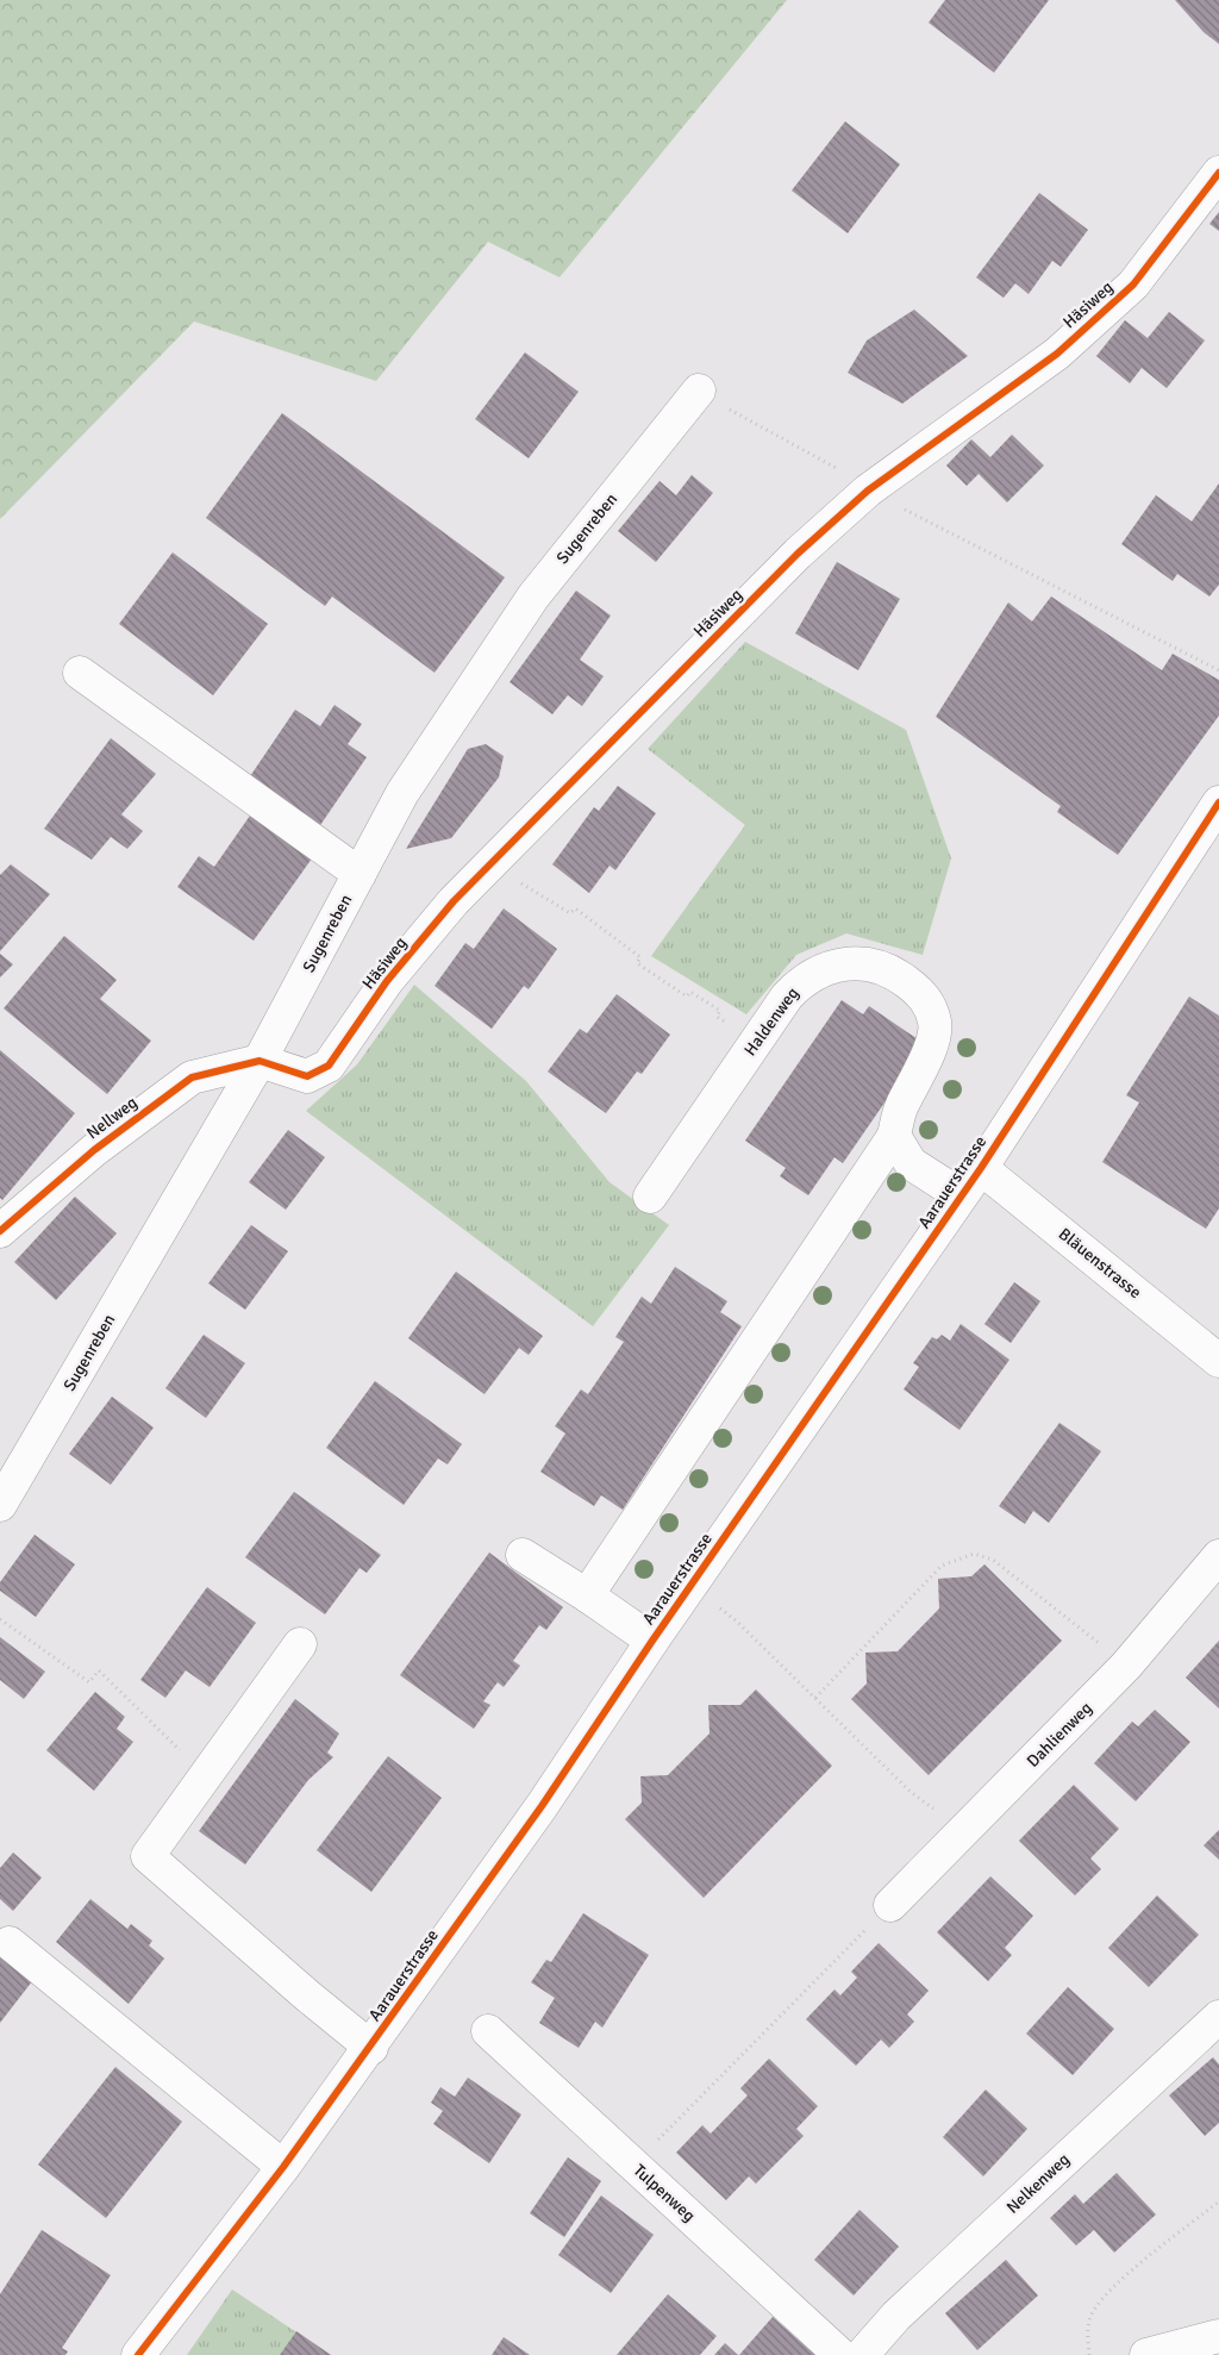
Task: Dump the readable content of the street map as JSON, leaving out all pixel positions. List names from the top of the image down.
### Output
{
  "streets": {
    "street": [
      "Häsiweg",
      "Sugenreben",
      "Haldenweg",
      "Nellweg",
      "Aarauerstrasse",
      "Bläuenstrasse",
      "Dahlienweg",
      "Nelkenweg",
      "Tulpenweg"
    ]
  },
  "crossings": [
    ["Häsiweg", "Sugenreben"],
    ["Häsiweg", "Nellweg"],
    ["Sugenreben", "Nellweg"],
    ["Aarauerstrasse", "Bläuenstrasse"]
  ]
}
